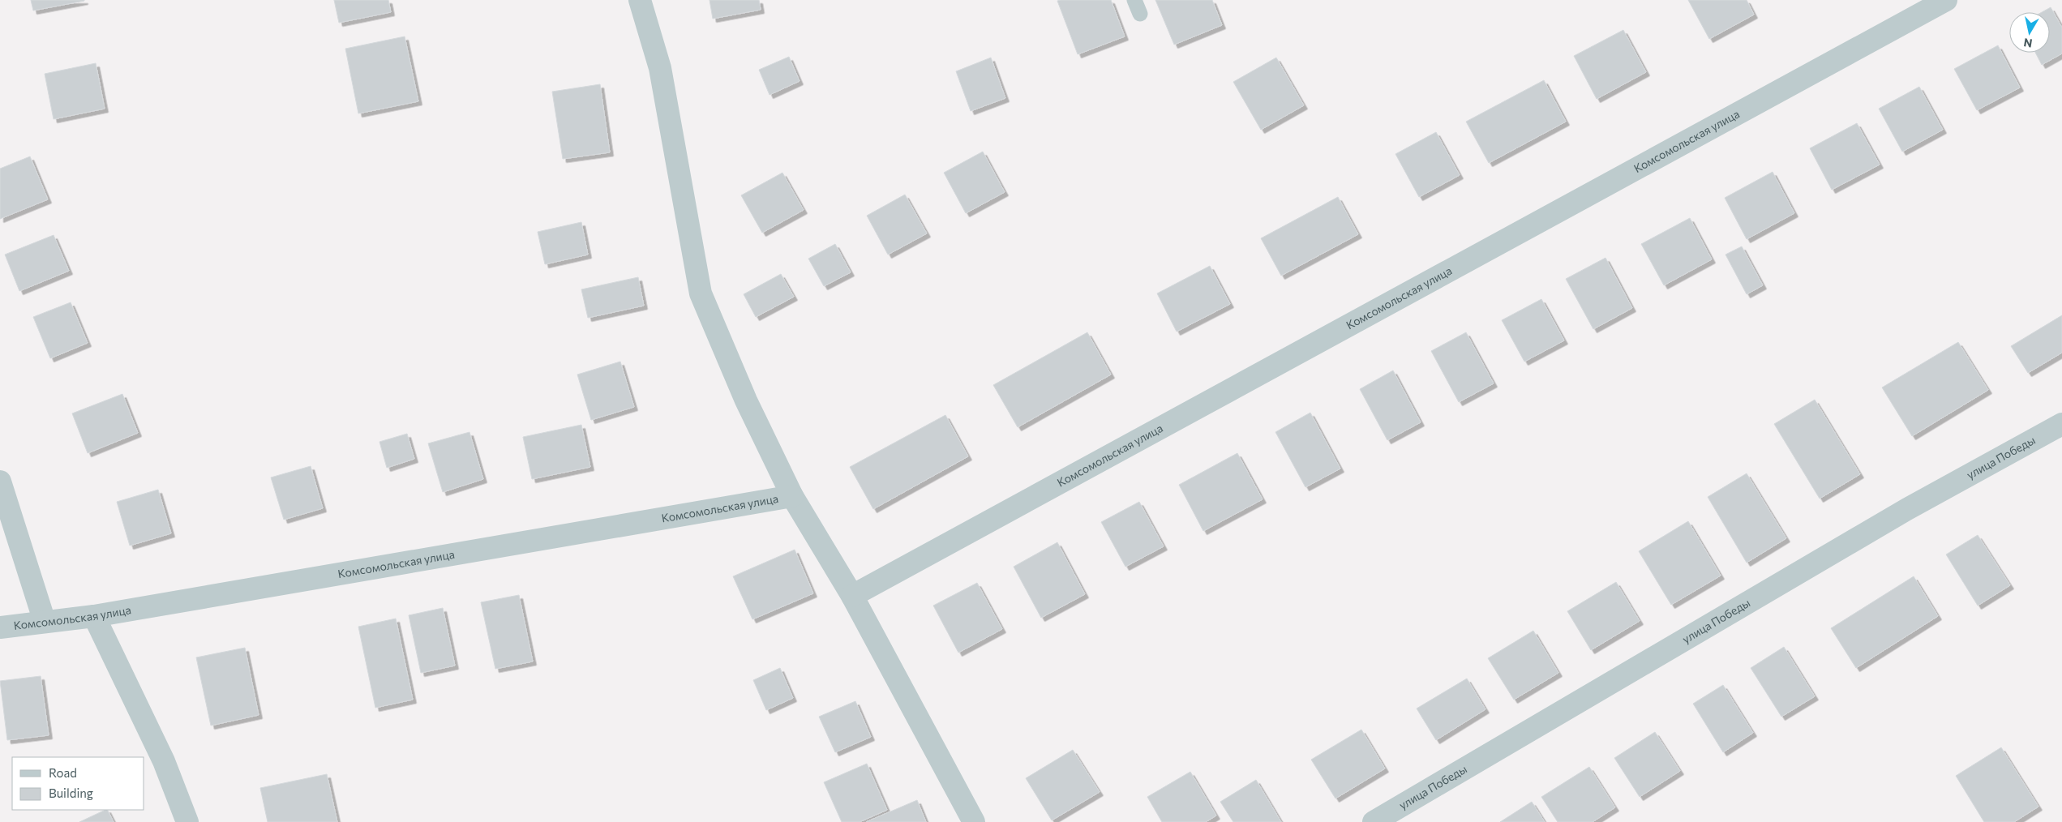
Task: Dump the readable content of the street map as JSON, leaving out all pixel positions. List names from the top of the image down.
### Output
{
  "streets": {
    "street": ["Комсомольская улица", "улица Победы"]
  },
  "legend": ["Road", "Building"],
  "north": "bottom"
}
